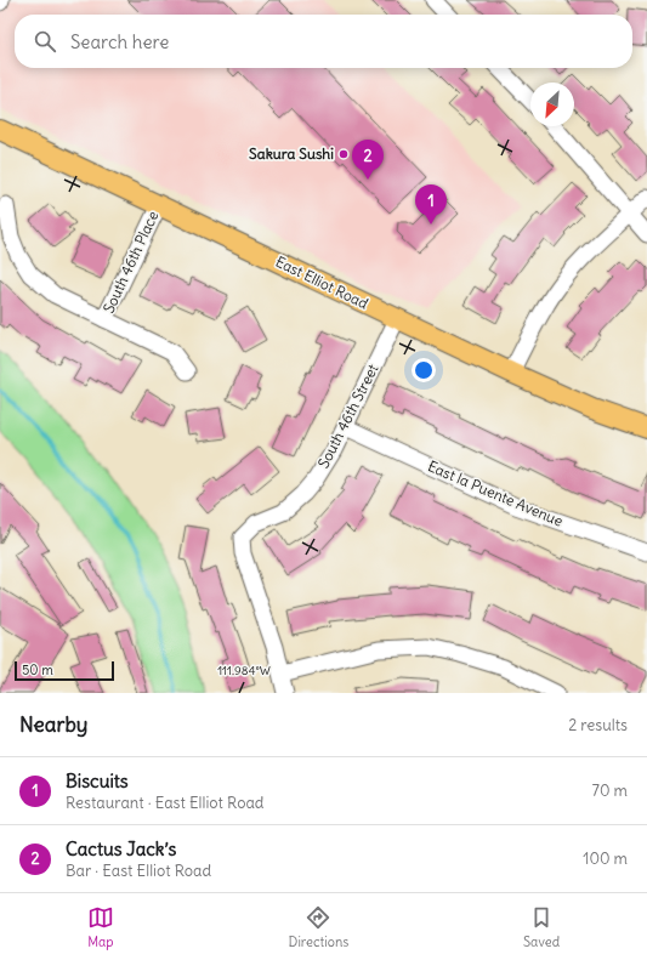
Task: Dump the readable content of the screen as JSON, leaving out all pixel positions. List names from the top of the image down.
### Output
{
  "streets": {
    "main road": ["East Elliot Road"],
    "street": ["South 46th Place", "South 46th Street", "East la Puente Avenue"]
  },
  "crossings": [
    ["South 46th Place", "East Elliot Road"],
    ["East Elliot Road", "South 46th Street"],
    ["South 46th Street", "East la Puente Avenue"]
  ],
  "places": ["Sakura Sushi"],
  "scale_bar": "50 m",
  "north": "bottom left",
  "page": {
    "search": "Search here",
    "pins": ["2", "1"],
    "scale": "50 m",
    "heading": ["Nearby", "2 results"],
    "list": [
      {
        "mark": "1",
        "name": "Biscuits",
        "note": "Restaurant · East Elliot Road",
        "value": "70 m"
      },
      {
        "mark": "2",
        "name": "Cactus Jack’s",
        "note": "Bar · East Elliot Road",
        "value": "100 m"
      }
    ],
    "nav": ["Map", "Directions", "Saved"]
  },
  "coordinates": ["111.984°W"]
}
